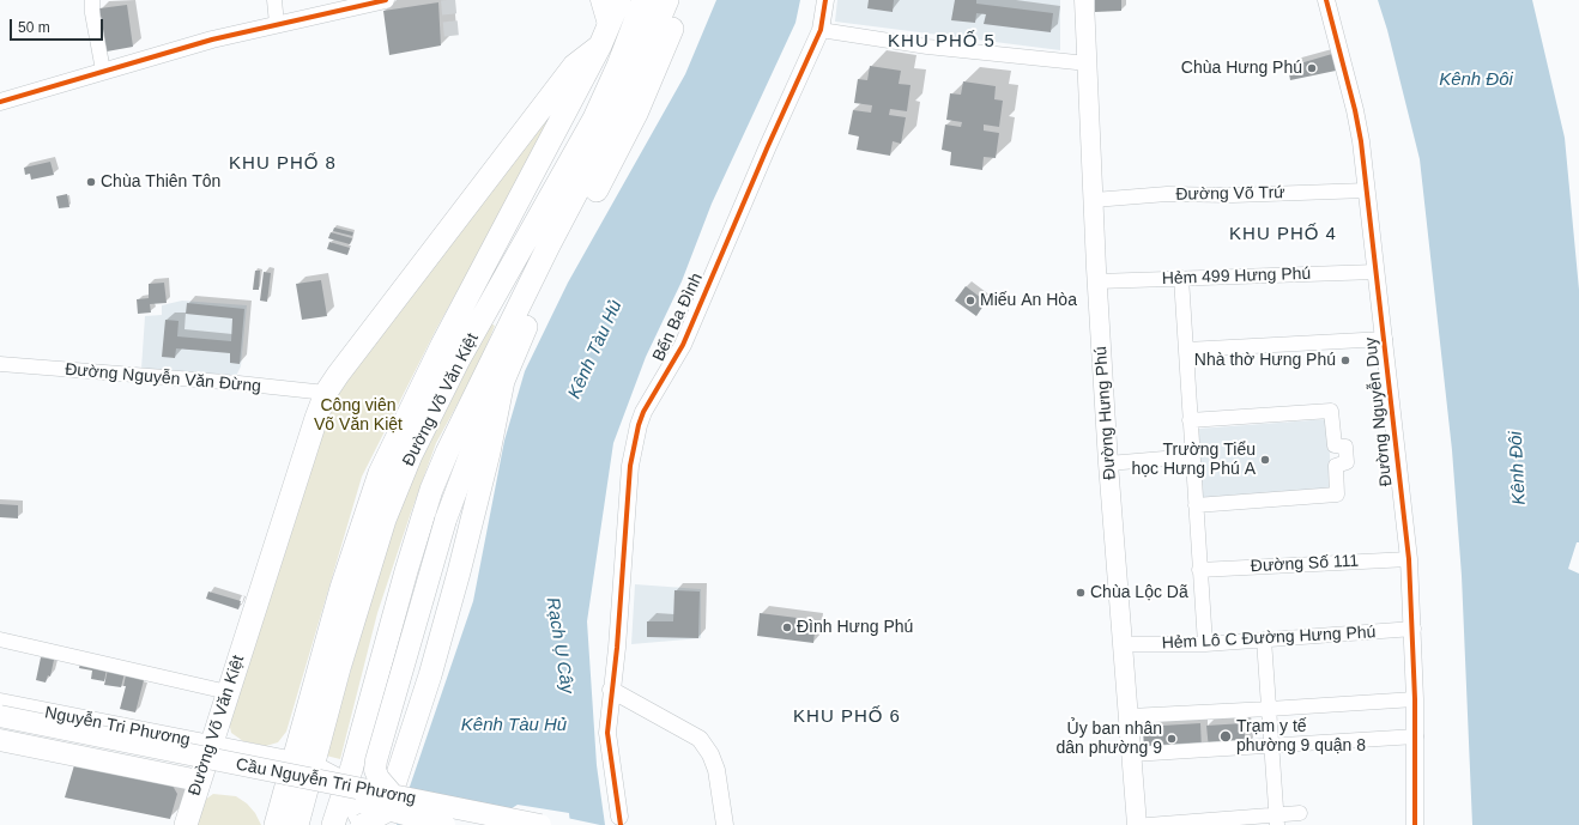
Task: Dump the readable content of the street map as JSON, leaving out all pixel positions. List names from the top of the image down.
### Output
{
  "streets": {
    "highway": ["Đường Võ Văn Kiệt"],
    "main road": ["Đường Hưng Phú", "Nguyễn Tri Phương", "Cầu Nguyễn Tri Phương"],
    "street": [
      "Đường Võ Trứ",
      "Hẻm 499 Hưng Phú",
      "Bến Ba Đình",
      "Đường Nguyễn Văn Đừng",
      "Đường Nguyễn Duy",
      "Đường Số 111",
      "Hẻm Lô C Đường Hưng Phú"
    ]
  },
  "crossings": [
    ["Đường Võ Trứ", "Đường Nguyễn Duy"],
    ["Đường Võ Trứ", "Đường Hưng Phú"],
    ["Hẻm 499 Hưng Phú", "Đường Nguyễn Duy"],
    ["Hẻm 499 Hưng Phú", "Đường Hưng Phú"],
    ["Đường Nguyễn Văn Đừng", "Đường Võ Văn Kiệt"],
    ["Đường Võ Văn Kiệt", "Nguyễn Tri Phương"],
    ["Đường Nguyễn Duy", "Đường Số 111"],
    ["Đường Nguyễn Duy", "Hẻm Lô C Đường Hưng Phú"],
    ["Đường Hưng Phú", "Hẻm Lô C Đường Hưng Phú"]
  ],
  "districts": [
    "KHU PHỐ 5",
    "KHU PHỐ 8",
    "KHU PHỐ 4",
    "KHU PHỐ 6"
  ],
  "water": ["Kênh Đôi", "Kênh Tàu Hủ", "Rạch Ụ Cây"],
  "parks": ["Công viên Võ Văn Kiệt"],
  "places": [
    "Chùa Hưng Phú",
    "Chùa Thiên Tôn",
    "Miếu An Hòa",
    "Nhà thờ Hưng Phú",
    "Trường Tiểu học Hưng Phú A",
    "Chùa Lộc Dã",
    "Đình Hưng Phú",
    "Trạm y tế phường 9 quận 8",
    "Ủy ban nhân dân phường 9"
  ],
  "scale_bar": "50 m"
}
